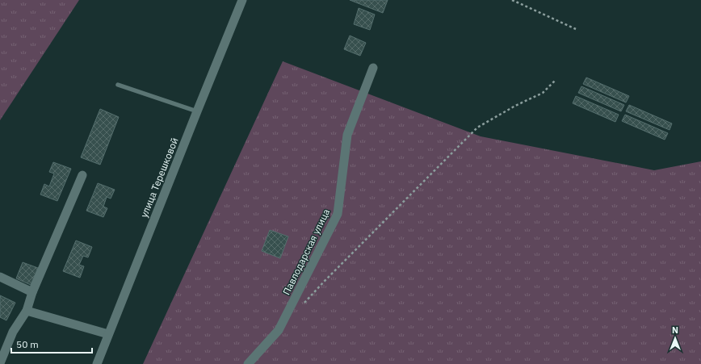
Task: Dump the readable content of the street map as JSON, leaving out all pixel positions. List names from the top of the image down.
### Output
{
  "streets": {
    "street": ["улица Терешковой", "Павлодарская улица"]
  },
  "scale_bar": "50 m",
  "north": "top"
}
